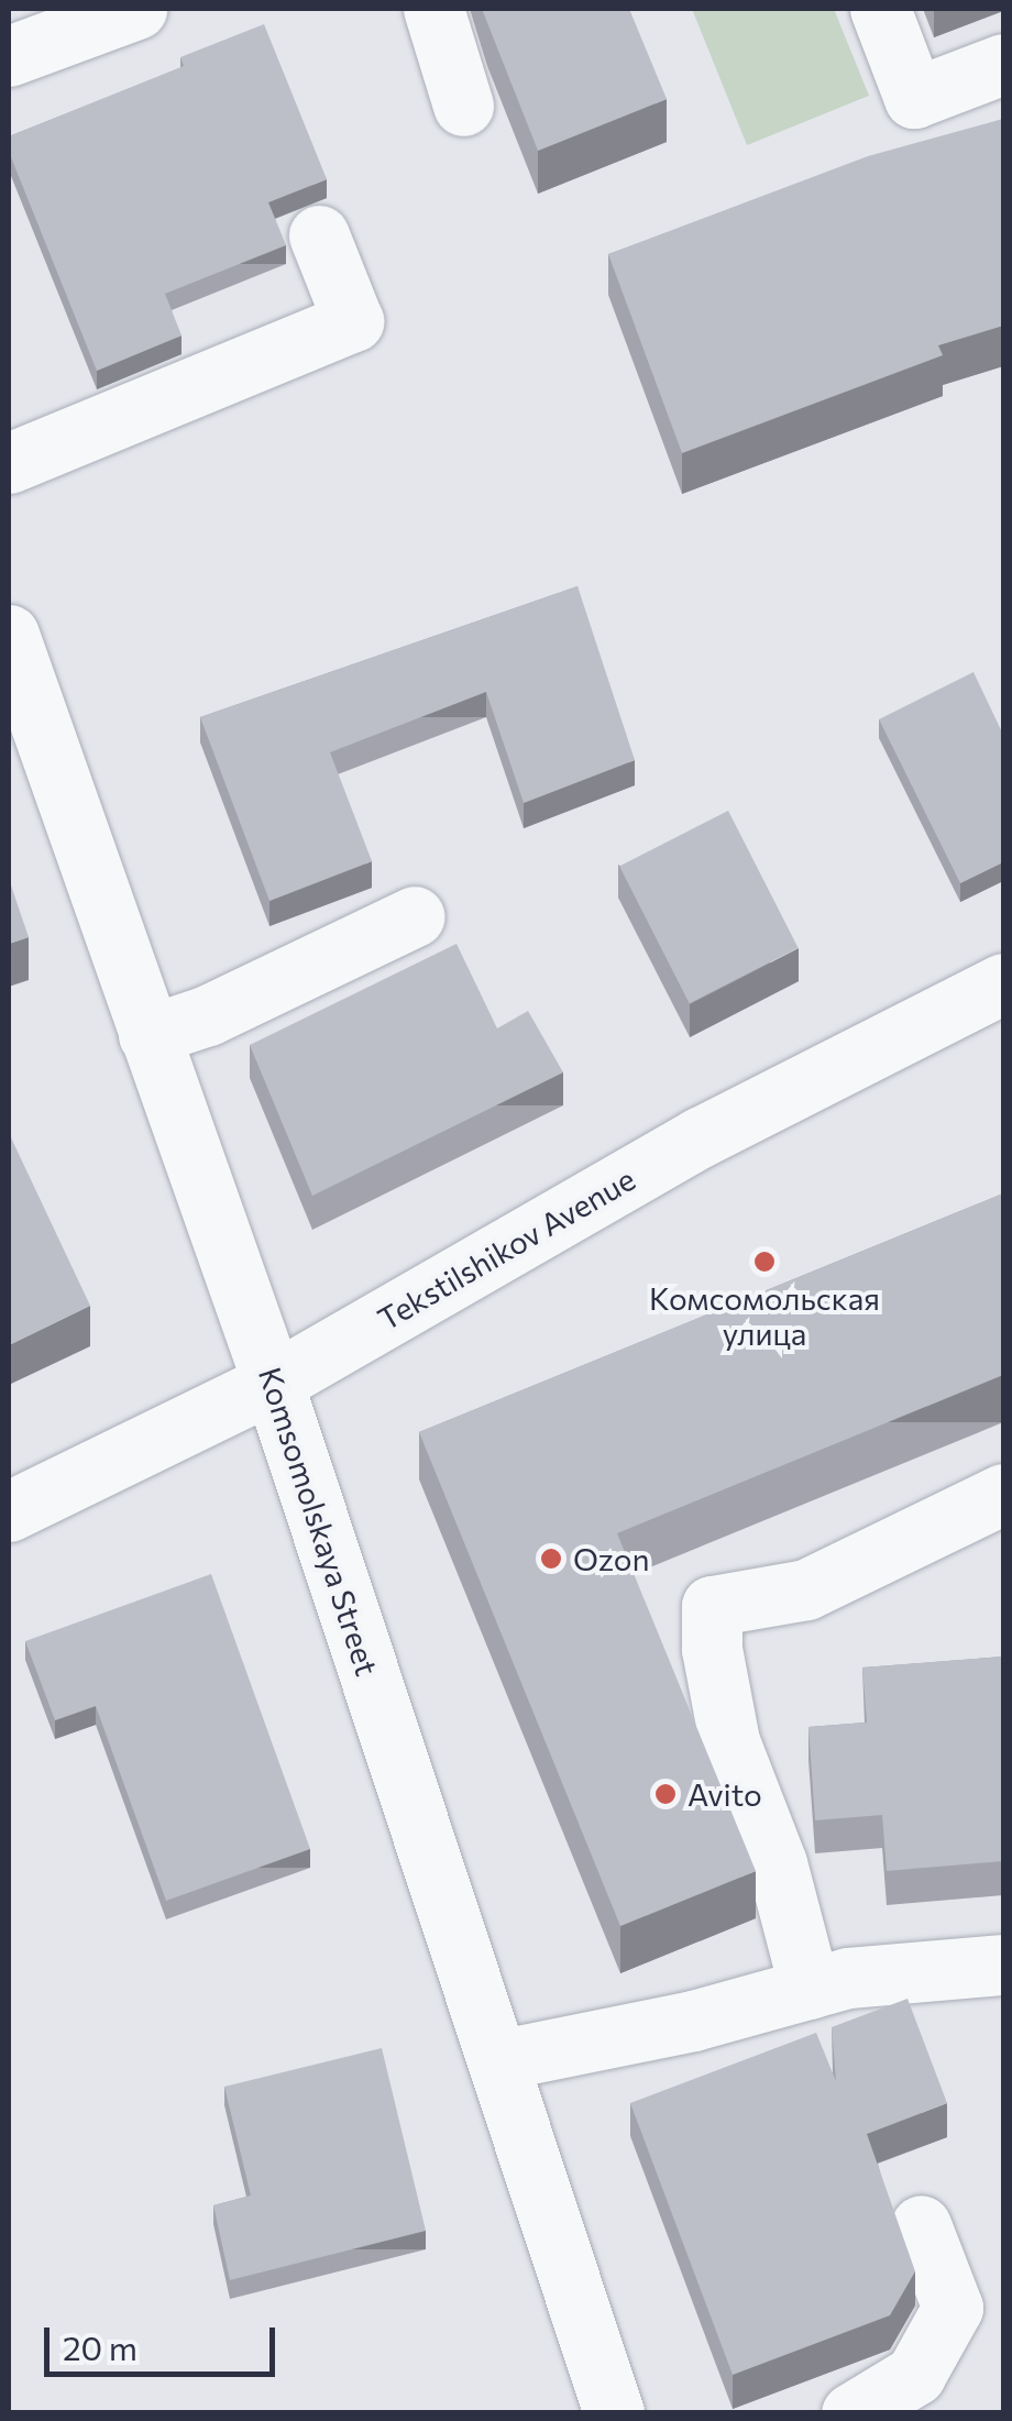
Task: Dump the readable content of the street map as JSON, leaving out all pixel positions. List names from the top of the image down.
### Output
{
  "streets": {
    "street": ["Tekstilshikov Avenue", "Komsomolskaya Street"]
  },
  "crossings": [
    ["Tekstilshikov Avenue", "Komsomolskaya Street"]
  ],
  "places": ["Комсомольская улица", "Ozon", "Avito"],
  "scale_bar": "20 m"
}
